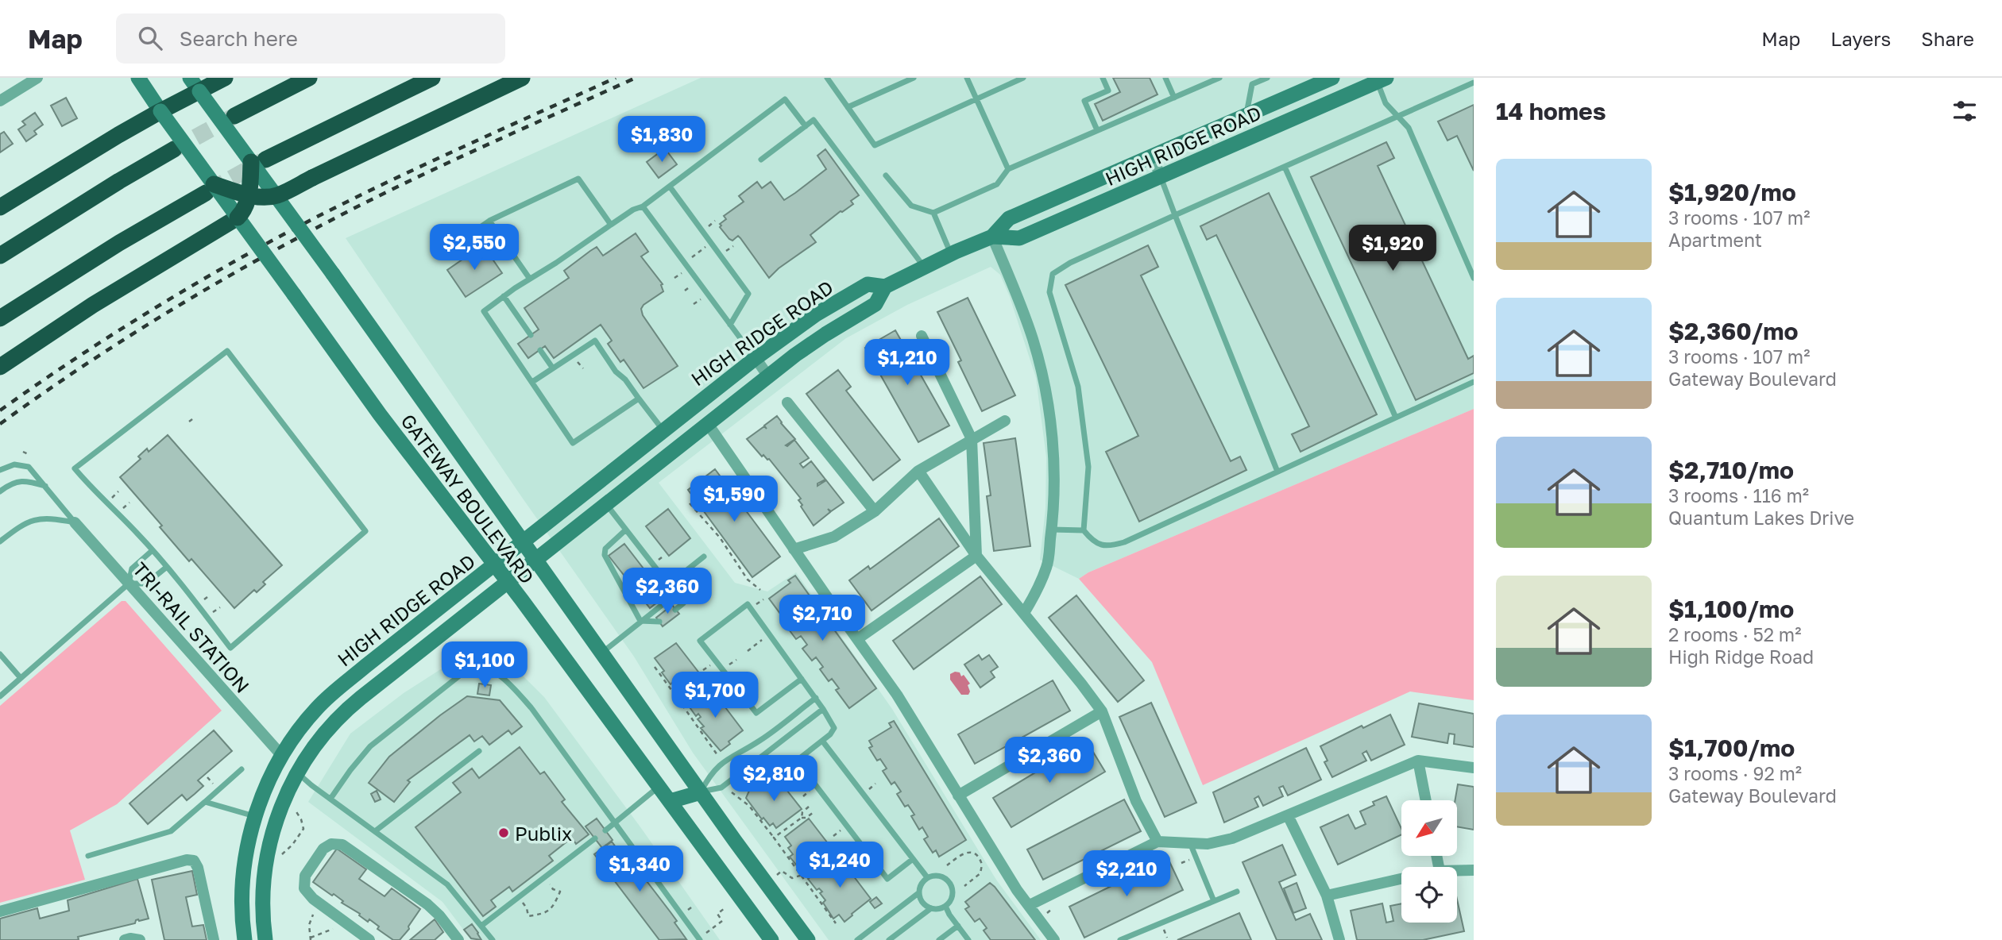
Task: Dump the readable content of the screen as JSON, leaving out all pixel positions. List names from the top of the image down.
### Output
{
  "streets": {
    "street": ["HIGH RIDGE ROAD", "GATEWAY BOULEVARD", "TRI-RAIL STATION"]
  },
  "crossings": [
    ["HIGH RIDGE ROAD", "GATEWAY BOULEVARD"],
    ["HIGH RIDGE ROAD", "TRI-RAIL STATION"]
  ],
  "places": ["Publix"],
  "north": "bottom left",
  "page": {
    "header": "Map",
    "search": "Search here",
    "nav": ["Map", "Layers", "Share"],
    "heading": "14 homes",
    "price": [
      "$1,830",
      "$2,550",
      "$1,920",
      "$1,210",
      "$1,590",
      "$2,360",
      "$2,710",
      "$1,100",
      "$1,700",
      "$2,360",
      "$2,810",
      "$1,240",
      "$1,340",
      "$2,210"
    ],
    "list": [
      {
        "name": "$1,920/mo",
        "note": "3 rooms · 107 m² · Apartment"
      },
      {
        "name": "$2,360/mo",
        "note": "3 rooms · 107 m² · Gateway Boulevard"
      },
      {
        "name": "$2,710/mo",
        "note": "3 rooms · 116 m² · Quantum Lakes Drive"
      },
      {
        "name": "$1,100/mo",
        "note": "2 rooms · 52 m² · High Ridge Road"
      },
      {
        "name": "$1,700/mo",
        "note": "3 rooms · 92 m² · Gateway Boulevard"
      }
    ]
  }
}
